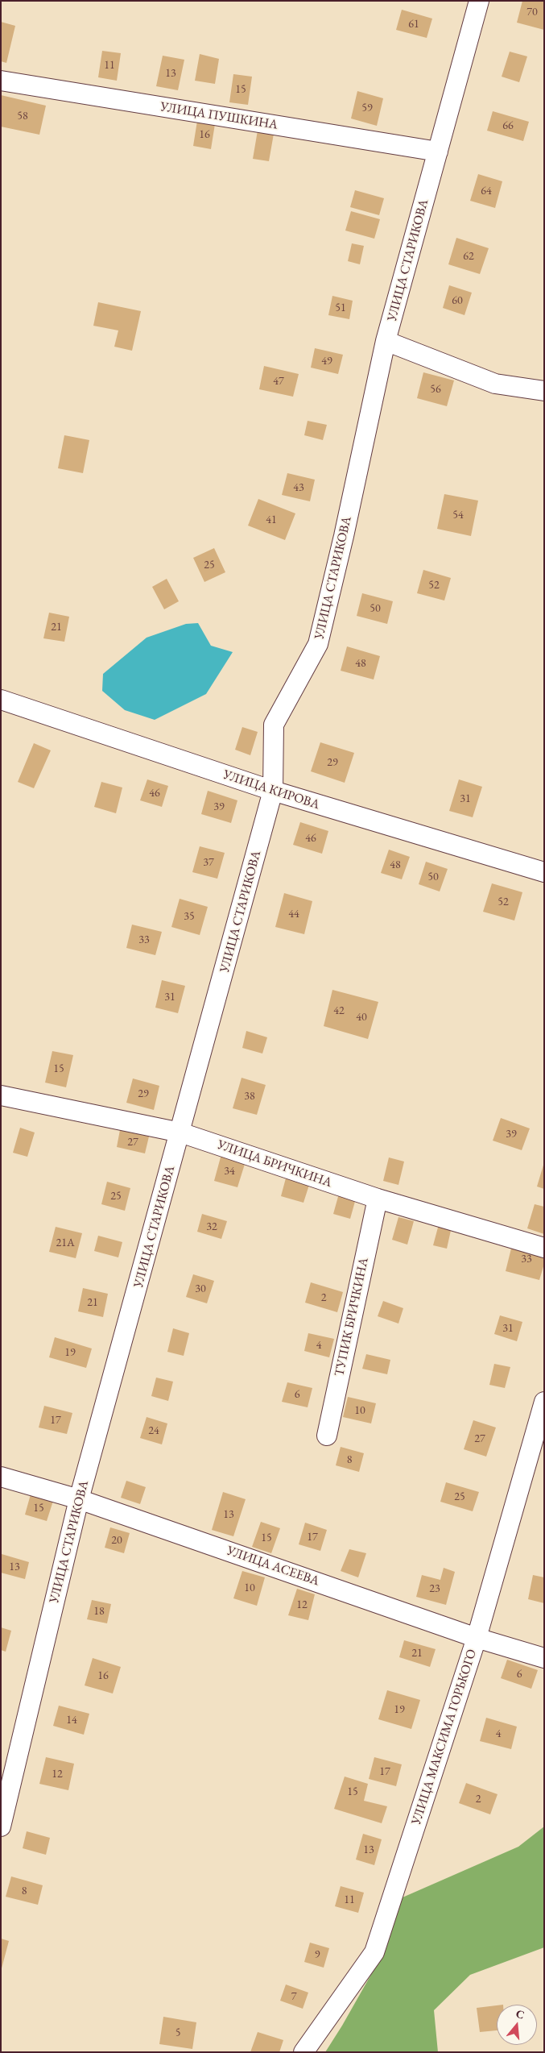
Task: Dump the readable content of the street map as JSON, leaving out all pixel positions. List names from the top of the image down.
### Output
{
  "streets": {
    "street": [
      "УЛИЦА ПУШКИНА",
      "УЛИЦА СТАРИКОВА",
      "УЛИЦА КИРОВА",
      "УЛИЦА БРИЧКИНА",
      "ТУПИК БРИЧКИНА",
      "УЛИЦА АСЕЕВА",
      "УЛИЦА МАКСИМА ГОРЬКОГО"
    ]
  },
  "crossings": [
    ["УЛИЦА ПУШКИНА", "УЛИЦА СТАРИКОВА"],
    ["УЛИЦА СТАРИКОВА", "УЛИЦА КИРОВА"],
    ["УЛИЦА СТАРИКОВА", "УЛИЦА БРИЧКИНА"],
    ["УЛИЦА СТАРИКОВА", "УЛИЦА АСЕЕВА"],
    ["УЛИЦА БРИЧКИНА", "ТУПИК БРИЧКИНА"],
    ["УЛИЦА АСЕЕВА", "УЛИЦА МАКСИМА ГОРЬКОГО"]
  ],
  "house_numbers": [
    "70",
    "61",
    "11",
    "13",
    "15",
    "59",
    "58",
    "66",
    "16",
    "64",
    "62",
    "60",
    "51",
    "49",
    "47",
    "56",
    "43",
    "54",
    "41",
    "25",
    "52",
    "50",
    "21",
    "48",
    "29",
    "46",
    "31",
    "39",
    "46",
    "37",
    "48",
    "50",
    "52",
    "44",
    "35",
    "33",
    "31",
    "42",
    "40",
    "15",
    "29",
    "38",
    "39",
    "27",
    "34",
    "25",
    "32",
    "21А",
    "33",
    "30",
    "2",
    "21",
    "31",
    "4",
    "19",
    "6",
    "10",
    "17",
    "24",
    "27",
    "8",
    "25",
    "15",
    "13",
    "17",
    "15",
    "20",
    "13",
    "10",
    "23",
    "12",
    "18",
    "21",
    "6",
    "16",
    "19",
    "14",
    "4",
    "17",
    "12",
    "15",
    "2",
    "13",
    "8",
    "11",
    "9",
    "7",
    "5"
  ],
  "north": "top"
}
